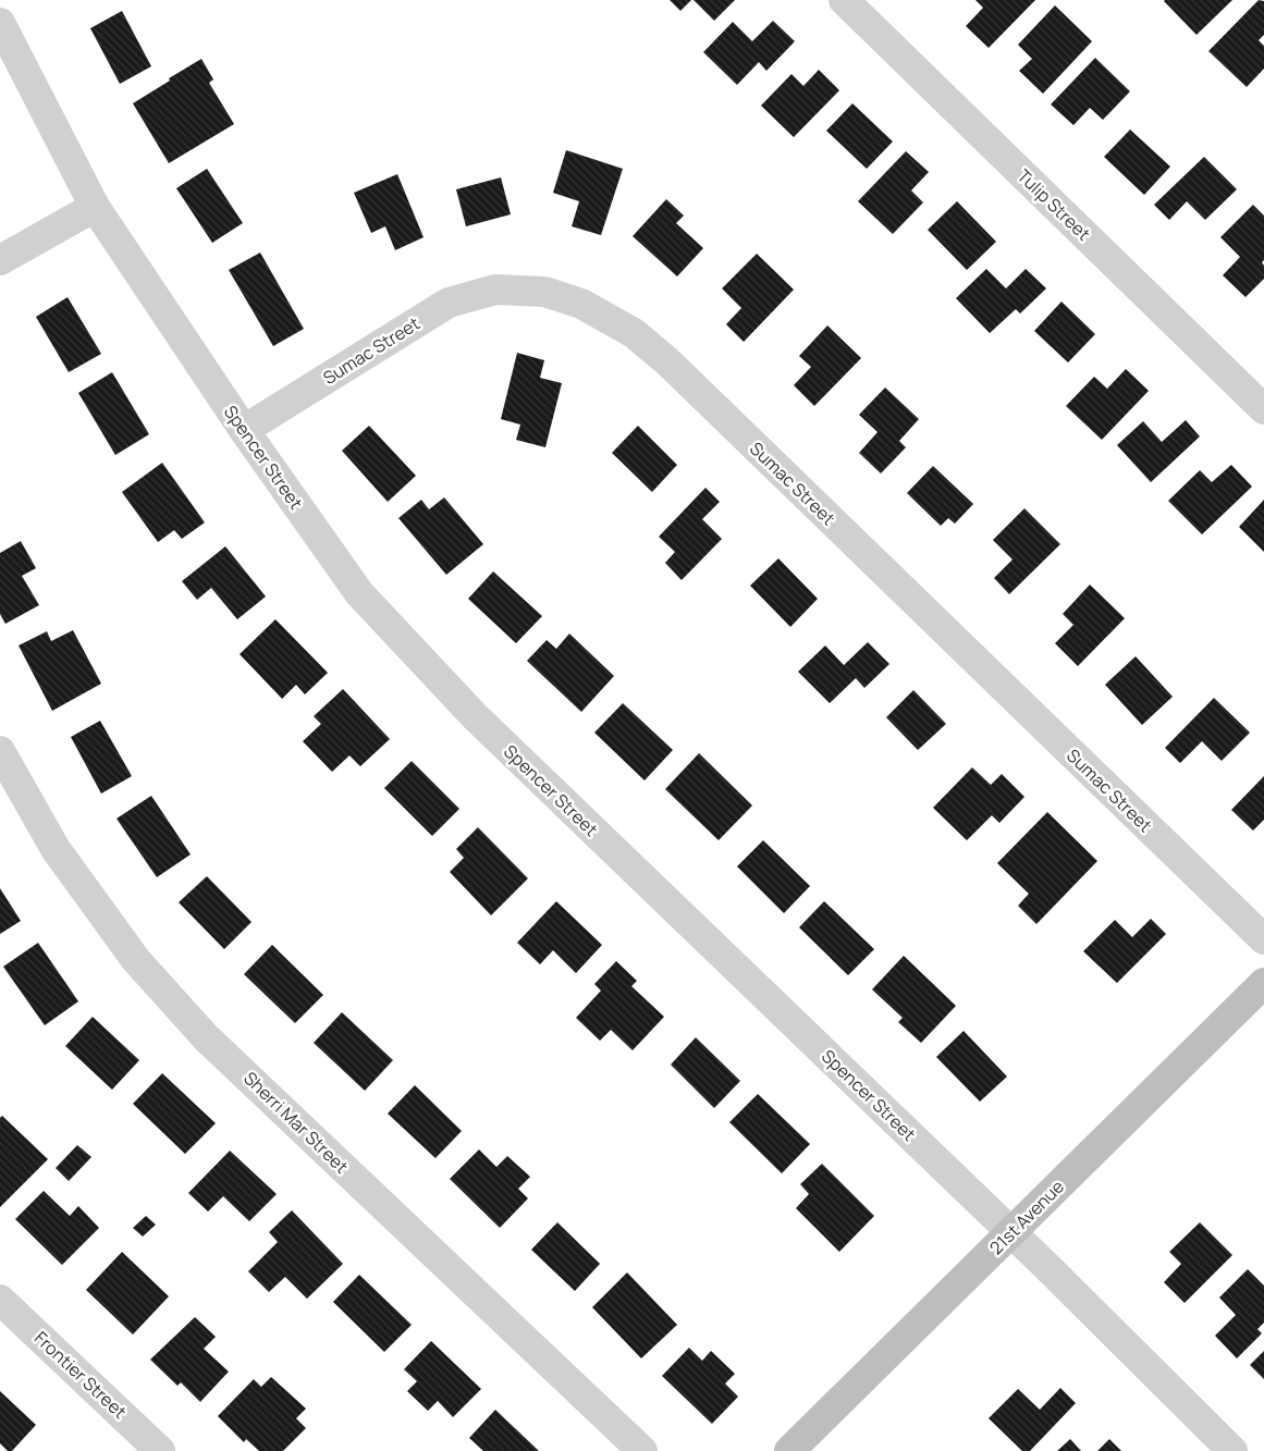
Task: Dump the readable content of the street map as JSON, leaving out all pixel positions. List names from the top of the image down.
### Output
{
  "streets": {
    "street": [
      "Tulip Street",
      "Sumac Street",
      "Spencer Street",
      "Sherri Mar Street",
      "21st Avenue",
      "Frontier Street"
    ]
  },
  "crossings": [
    ["Sumac Street", "Spencer Street"],
    ["Spencer Street", "21st Avenue"]
  ]
}
